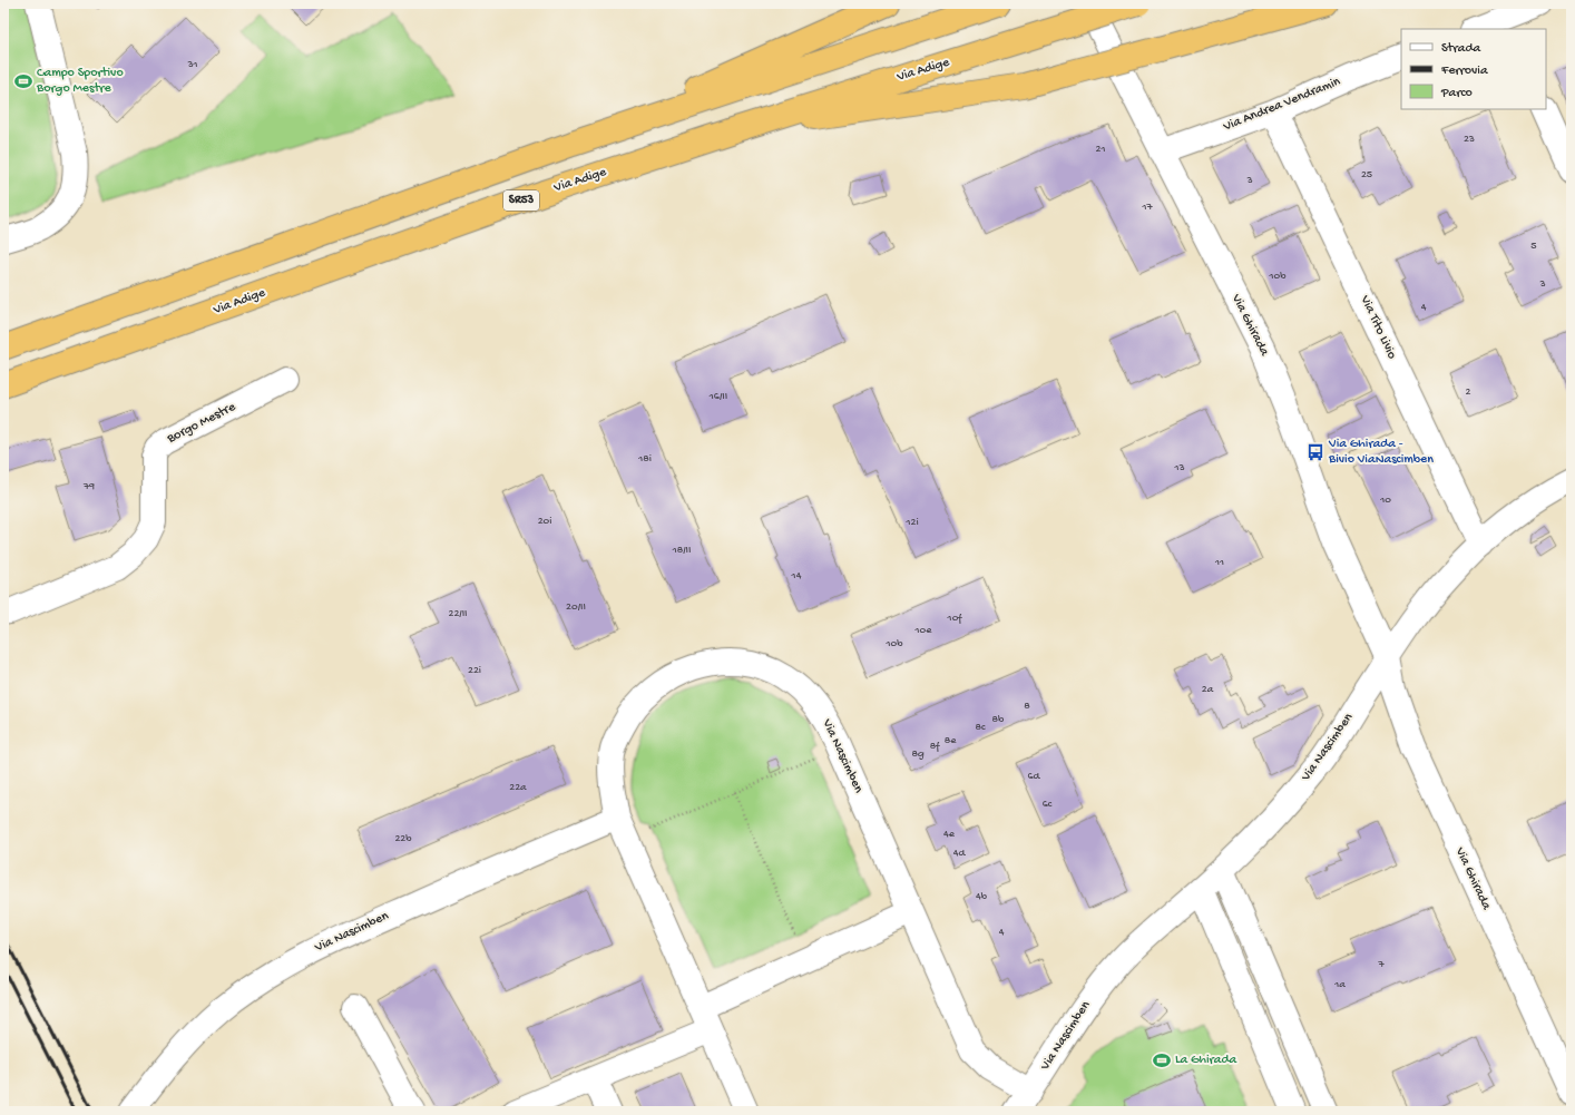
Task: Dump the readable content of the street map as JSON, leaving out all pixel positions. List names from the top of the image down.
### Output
{
  "streets": {
    "highway": ["Via Adige", "SR53"],
    "street": [
      "Via Andrea Vendramin",
      "Via Ghirada",
      "Via Tito Livio",
      "Borgo Mestre",
      "Via Nascimben"
    ]
  },
  "crossings": [
    ["Via Andrea Vendramin", "Via Ghirada"],
    ["Via Andrea Vendramin", "Via Tito Livio"],
    ["Via Ghirada", "Via Nascimben"]
  ],
  "places": {
    "sports": ["Campo Sportivo Borgo Mestre", "La Ghirada"],
    "bus stop": ["Via Ghirada - Bivio ViaNascimben"]
  },
  "house_numbers": [
    "31",
    "23",
    "21",
    "25",
    "3",
    "17",
    "5",
    "10b",
    "3",
    "4",
    "2",
    "16/II",
    "18i",
    "13",
    "79",
    "10",
    "20i",
    "12i",
    "18/II",
    "11",
    "14",
    "20/II",
    "22/II",
    "10f",
    "10e",
    "10b",
    "22i",
    "2a",
    "8",
    "8b",
    "8c",
    "8e",
    "8f",
    "8g",
    "6d",
    "22a",
    "6c",
    "4e",
    "22b",
    "4d",
    "4b",
    "4",
    "7",
    "1a"
  ],
  "legend": ["Strada", "Ferrovia", "Parco"]
}
